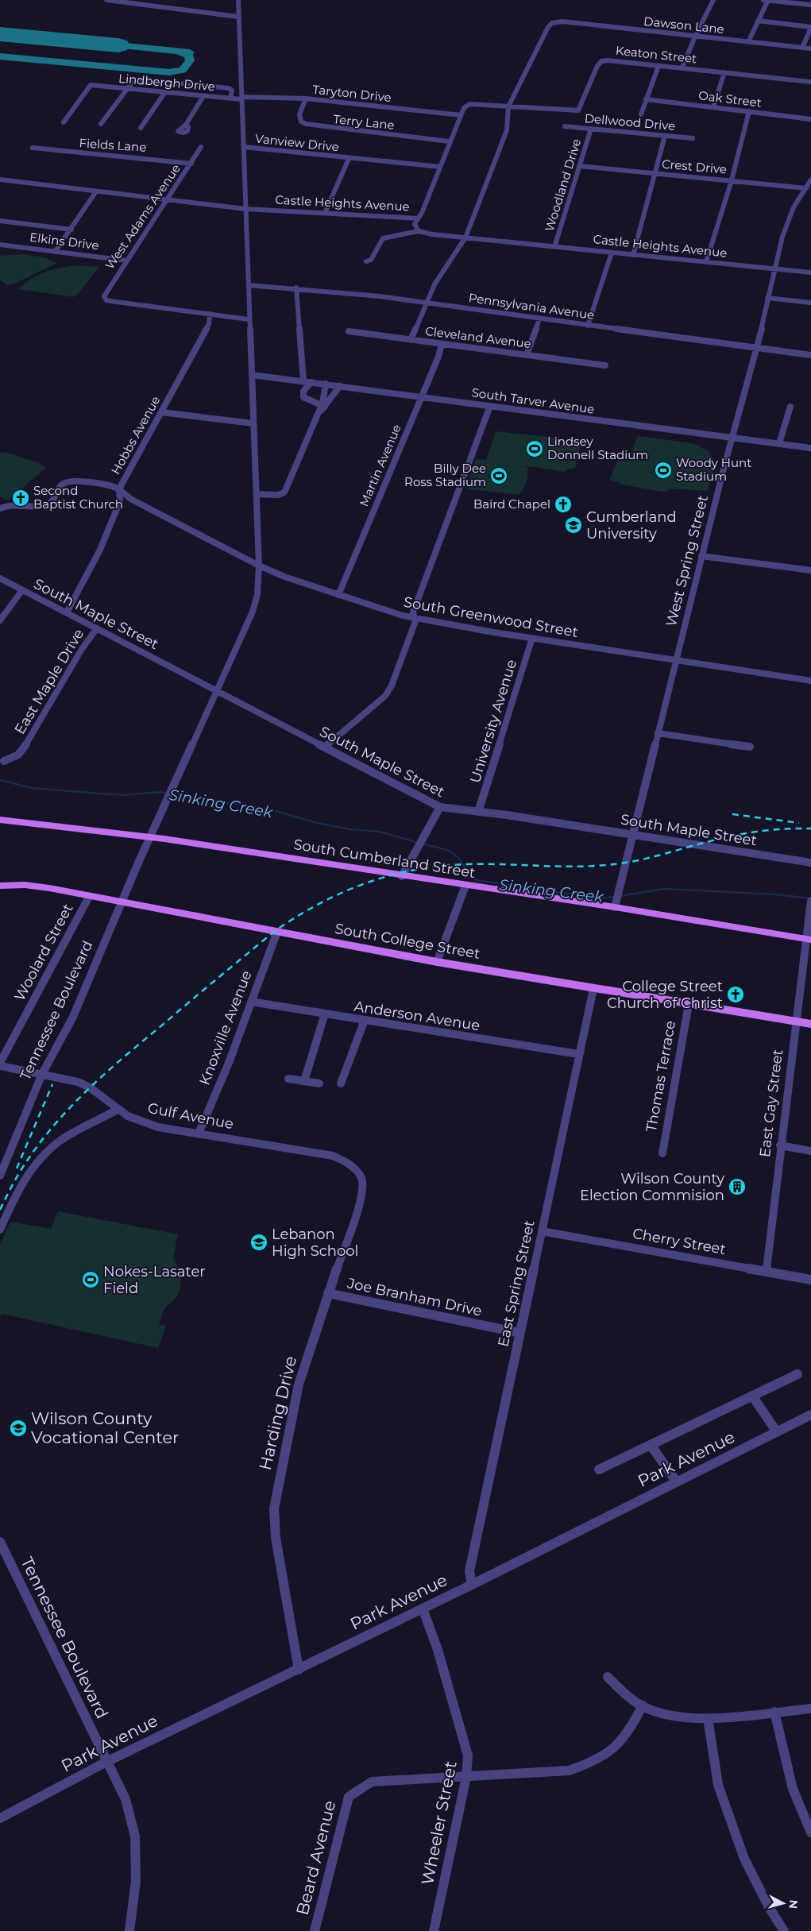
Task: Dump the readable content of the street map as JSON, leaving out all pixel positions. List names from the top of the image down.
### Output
{
  "streets": {
    "main road": ["South Cumberland Street", "South College Street"],
    "street": [
      "Dawson Lane",
      "Keaton Street",
      "Lindbergh Drive",
      "Taryton Drive",
      "Oak Street",
      "Terry Lane",
      "Dellwood Drive",
      "Vanview Drive",
      "Fields Lane",
      "Crest Drive",
      "Woodland Drive",
      "Castle Heights Avenue",
      "West Adams Avenue",
      "Elkins Drive",
      "Pennsylvania Avenue",
      "Cleveland Avenue",
      "South Tarver Avenue",
      "Hobbs Avenue",
      "Martin Avenue",
      "West Spring Street",
      "South Maple Street",
      "South Greenwood Street",
      "East Maple Drive",
      "University Avenue",
      "Woolard Street",
      "Tennessee Boulevard",
      "Anderson Avenue",
      "Knoxville Avenue",
      "Thomas Terrace",
      "East Gay Street",
      "Gulf Avenue",
      "Cherry Street",
      "East Spring Street",
      "Joe Branham Drive",
      "Harding Drive",
      "Park Avenue",
      "Wheeler Street",
      "Beard Avenue"
    ]
  },
  "crossings": [
    ["Dawson Lane", "Keaton Street"],
    ["Lindbergh Drive", "Taryton Drive"],
    ["Lindbergh Drive", "Tennessee Boulevard"],
    ["Taryton Drive", "Terry Lane"],
    ["Taryton Drive", "Tennessee Boulevard"],
    ["Dellwood Drive", "Woodland Drive"],
    ["Vanview Drive", "Castle Heights Avenue"],
    ["Vanview Drive", "Tennessee Boulevard"],
    ["Fields Lane", "West Adams Avenue"],
    ["Crest Drive", "Woodland Drive"],
    ["Crest Drive", "West Spring Street"],
    ["Woodland Drive", "Castle Heights Avenue"],
    ["Castle Heights Avenue", "West Adams Avenue"],
    ["Castle Heights Avenue", "West Spring Street"],
    ["Castle Heights Avenue", "Tennessee Boulevard"],
    ["West Adams Avenue", "Elkins Drive"],
    ["West Adams Avenue", "Hobbs Avenue"],
    ["Pennsylvania Avenue", "West Spring Street"],
    ["Pennsylvania Avenue", "Tennessee Boulevard"],
    ["Cleveland Avenue", "Martin Avenue"],
    ["South Tarver Avenue", "Martin Avenue"],
    ["South Tarver Avenue", "West Spring Street"],
    ["South Tarver Avenue", "Tennessee Boulevard"],
    ["Hobbs Avenue", "South Maple Street"],
    ["Hobbs Avenue", "South Greenwood Street"],
    ["Martin Avenue", "South Greenwood Street"],
    ["West Spring Street", "South Maple Street"],
    ["West Spring Street", "South Greenwood Street"],
    ["West Spring Street", "South Cumberland Street"],
    ["South Maple Street", "East Maple Drive"],
    ["South Maple Street", "University Avenue"],
    ["South Maple Street", "Tennessee Boulevard"],
    ["South Greenwood Street", "University Avenue"],
    ["South Greenwood Street", "Tennessee Boulevard"],
    ["South Cumberland Street", "Tennessee Boulevard"],
    ["South Cumberland Street", "East Gay Street"],
    ["South College Street", "Woolard Street"],
    ["South College Street", "Tennessee Boulevard"],
    ["South College Street", "Knoxville Avenue"],
    ["South College Street", "Thomas Terrace"],
    ["South College Street", "East Gay Street"],
    ["South College Street", "East Spring Street"],
    ["Tennessee Boulevard", "Gulf Avenue"],
    ["Tennessee Boulevard", "Park Avenue"],
    ["Anderson Avenue", "Knoxville Avenue"],
    ["Anderson Avenue", "East Spring Street"],
    ["Knoxville Avenue", "Gulf Avenue"],
    ["East Gay Street", "Cherry Street"],
    ["Gulf Avenue", "Harding Drive"],
    ["Cherry Street", "East Spring Street"],
    ["East Spring Street", "Joe Branham Drive"],
    ["East Spring Street", "Park Avenue"],
    ["Joe Branham Drive", "Harding Drive"],
    ["Harding Drive", "Park Avenue"],
    ["Park Avenue", "Wheeler Street"],
    ["Wheeler Street", "Beard Avenue"]
  ],
  "water": ["Sinking Creek"],
  "places": {
    "sports": [
      "Lindsey Donnell Stadium",
      "Woody Hunt Stadium",
      "Billy Dee Ross Stadium",
      "Nokes-Lasater Field"
    ],
    "church": ["Second Baptist Church", "Baird Chapel", "College Street Church of Christ"],
    "school or university": ["Cumberland University", "Lebanon High School", "Wilson County Vocational Center"],
    "building": ["Wilson County Election Commision"]
  },
  "north": "right"
}
